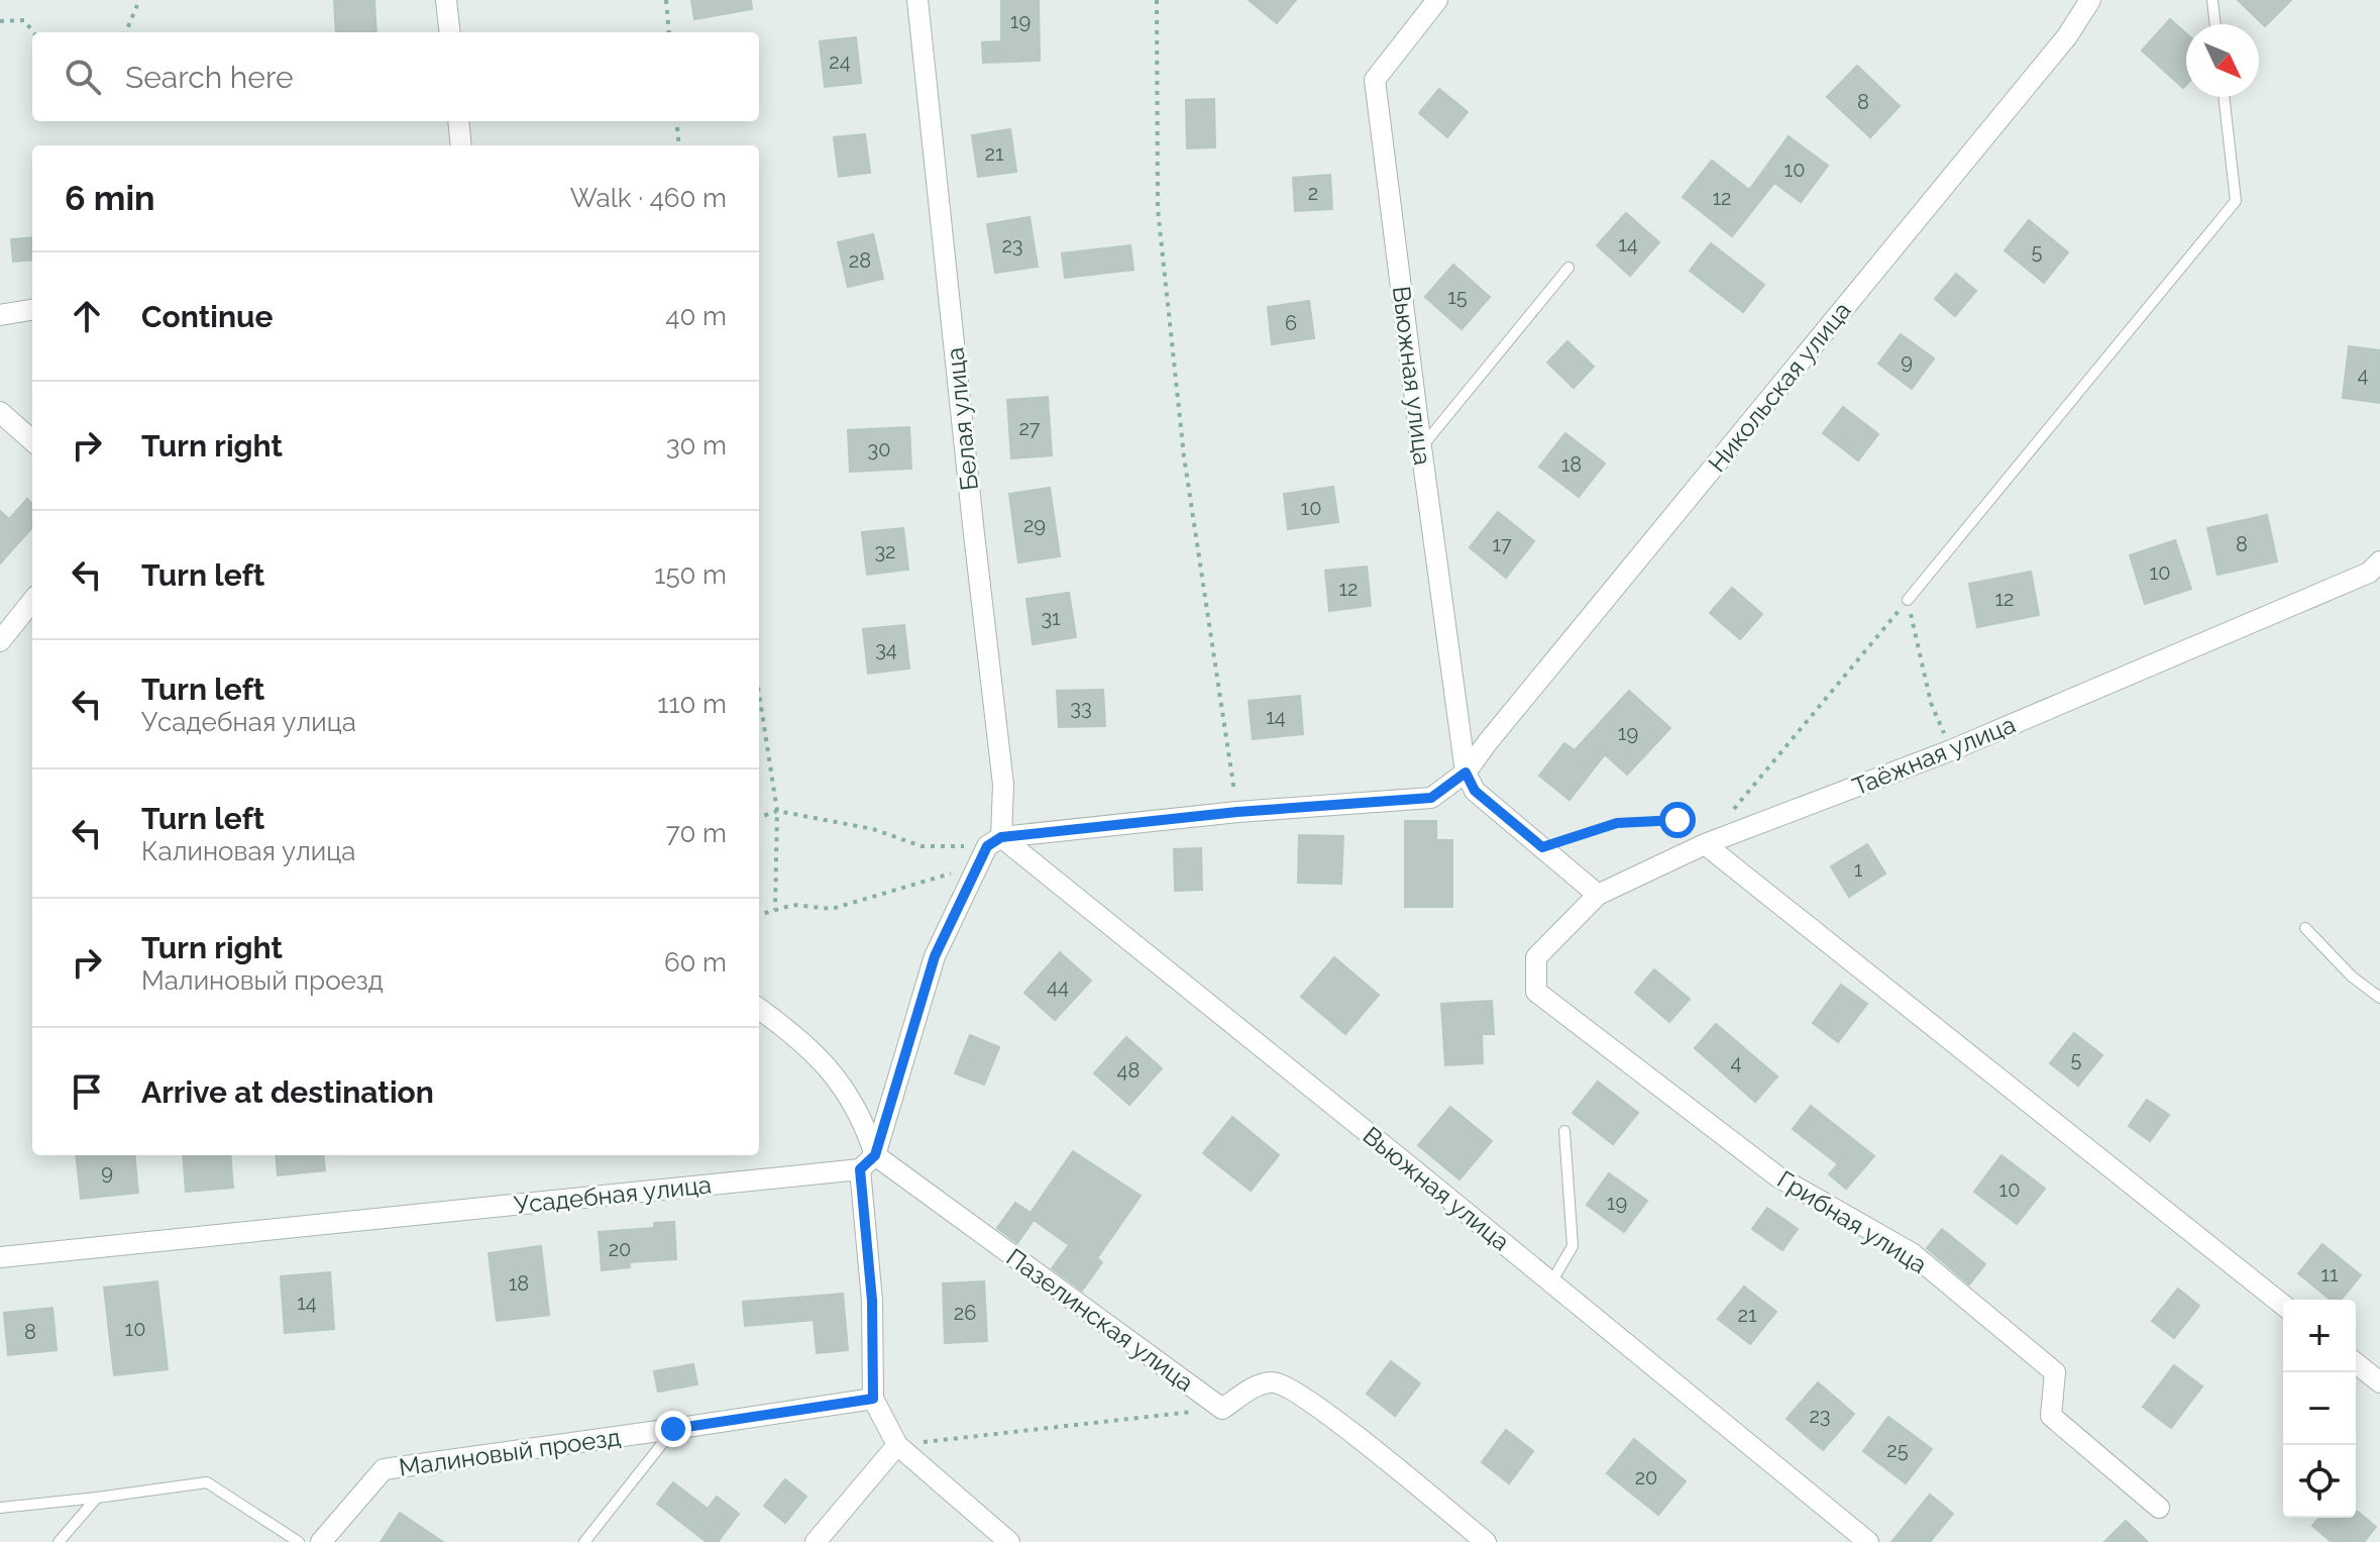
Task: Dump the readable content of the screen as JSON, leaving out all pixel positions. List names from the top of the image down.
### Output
{
  "streets": {
    "street": [
      "Вьюжная улица",
      "Никольская улица",
      "Белая улица",
      "Таёжная улица",
      "Усадебная улица",
      "Грибная улица",
      "Пазелинская улица",
      "Малиновый проезд"
    ]
  },
  "crossings": [
    ["Вьюжная улица", "Никольская улица"],
    ["Вьюжная улица", "Белая улица"],
    ["Никольская улица", "Белая улица"],
    ["Таёжная улица", "Грибная улица"],
    ["Усадебная улица", "Пазелинская улица"]
  ],
  "house_numbers": [
    "19",
    "24",
    "8",
    "21",
    "10",
    "2",
    "12",
    "14",
    "23",
    "5",
    "28",
    "15",
    "6",
    "9",
    "4",
    "27",
    "30",
    "18",
    "10",
    "29",
    "17",
    "8",
    "32",
    "10",
    "12",
    "12",
    "31",
    "34",
    "33",
    "14",
    "19",
    "1",
    "44",
    "5",
    "4",
    "48",
    "9",
    "10",
    "19",
    "20",
    "11",
    "18",
    "14",
    "26",
    "21",
    "10",
    "8",
    "23",
    "25",
    "20"
  ],
  "north": "bottom right",
  "page": {
    "search": "Search here",
    "heading": ["6 min", "Walk · 460 m"],
    "list": [
      ["Continue", "40 m"],
      ["Turn right", "30 m"],
      ["Turn left", "150 m"],
      ["Turn left", "Усадебная улица", "110 m"],
      ["Turn left", "Калиновая улица", "70 m"],
      ["Turn right", "Малиновый проезд", "60 m"],
      "Arrive at destination"
    ],
    "map_buttons": ["+", "−"]
  }
}
